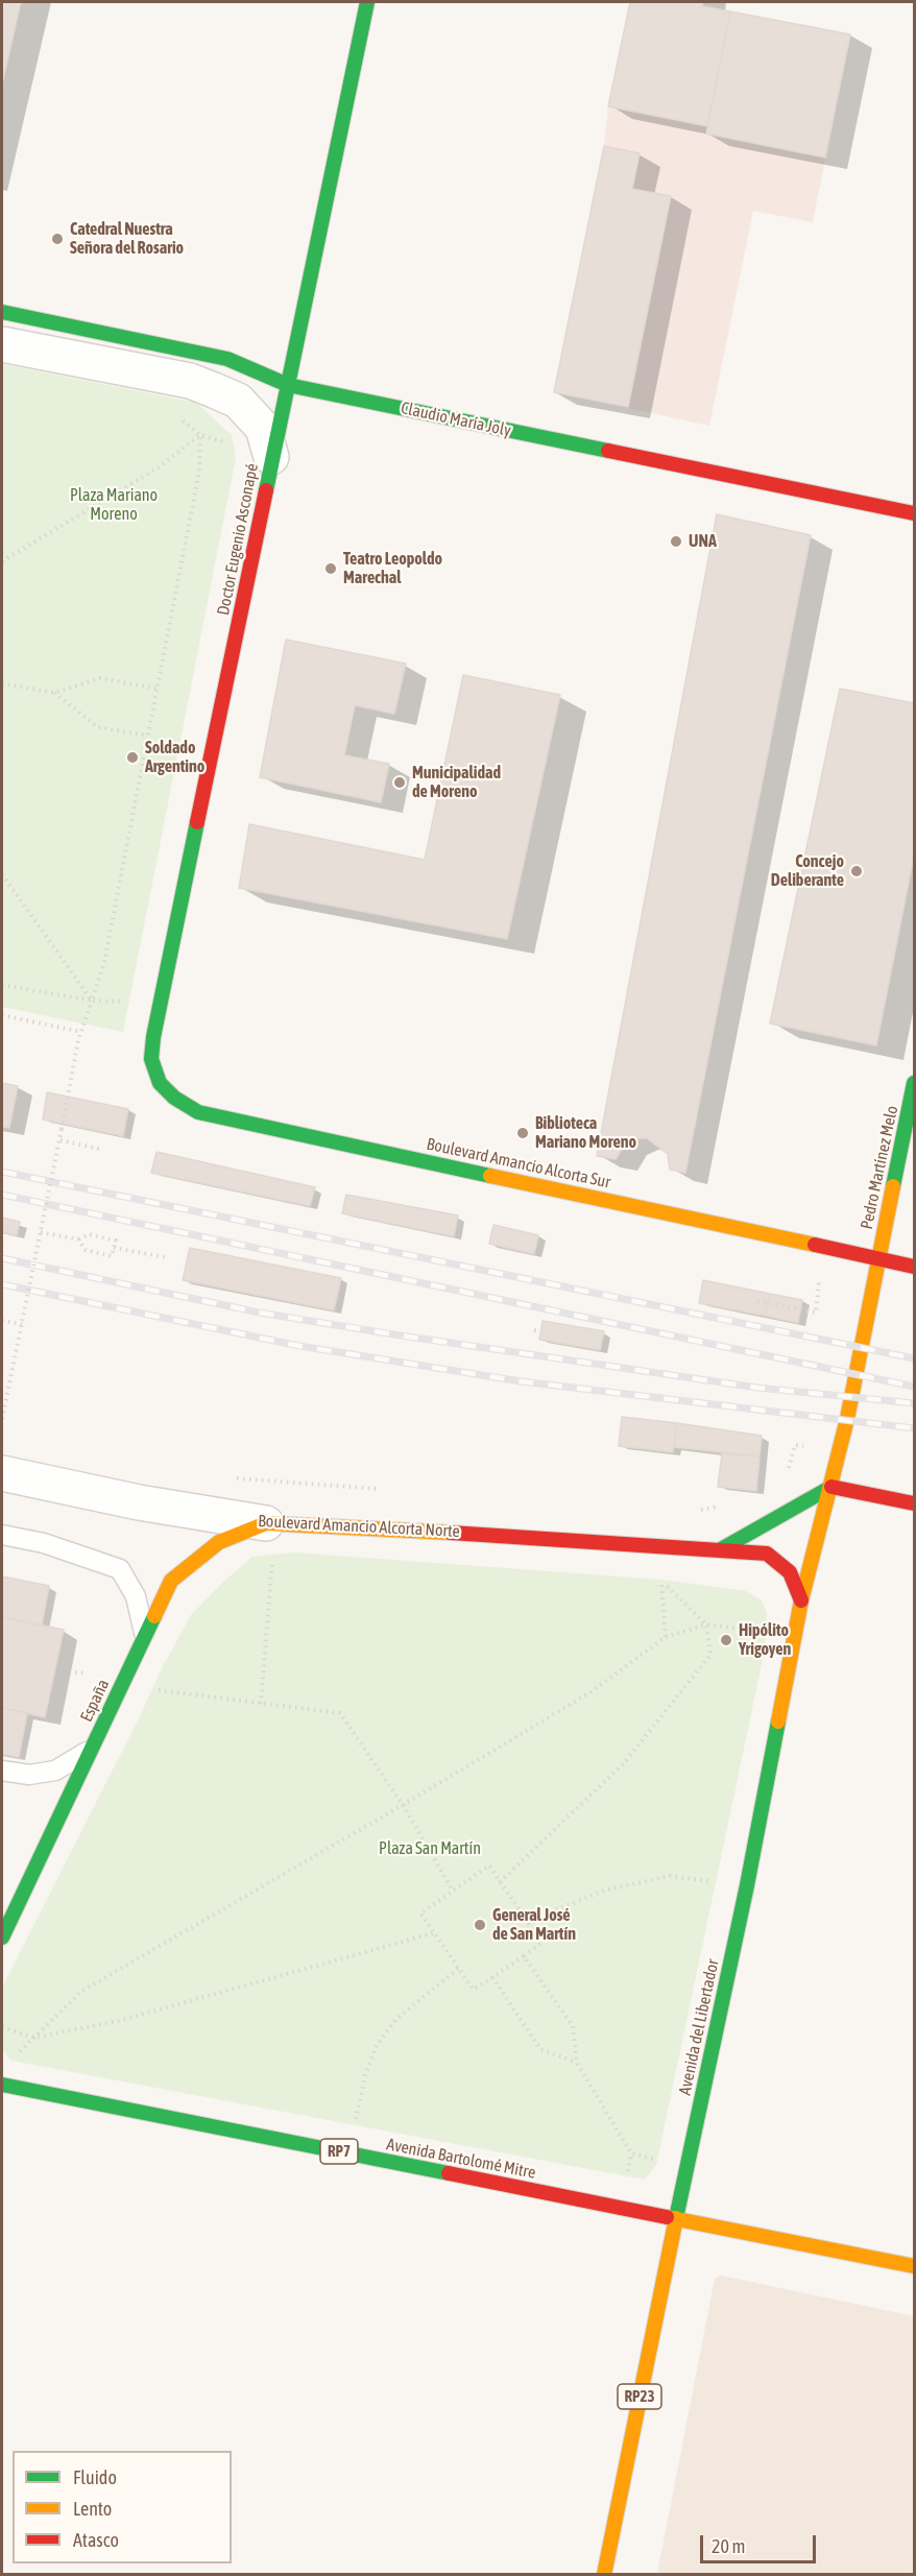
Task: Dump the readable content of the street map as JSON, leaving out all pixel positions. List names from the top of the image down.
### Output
{
  "streets": {
    "street": [
      "Claudio María Joly",
      "Doctor Eugenio Asconapé",
      "Boulevard Amancio Alcorta Sur",
      "Pedro Martínez Melo",
      "Boulevard Amancio Alcorta Norte",
      "España",
      "Avenida del Libertador",
      "RP7",
      "Avenida Bartolomé Mitre",
      "RP23"
    ]
  },
  "crossings": [
    ["Claudio María Joly", "Doctor Eugenio Asconapé"],
    ["Doctor Eugenio Asconapé", "Boulevard Amancio Alcorta Sur"],
    ["Boulevard Amancio Alcorta Sur", "Pedro Martínez Melo"],
    ["Pedro Martínez Melo", "Avenida del Libertador"],
    ["Boulevard Amancio Alcorta Norte", "España"],
    ["Boulevard Amancio Alcorta Norte", "Avenida del Libertador"],
    ["Avenida del Libertador", "Avenida Bartolomé Mitre"]
  ],
  "parks": ["Plaza Mariano Moreno", "Plaza San Martín"],
  "places": [
    "Catedral Nuestra Señora del Rosario",
    "UNA",
    "Teatro Leopoldo Marechal",
    "Soldado Argentino",
    "Municipalidad de Moreno",
    "Concejo Deliberante",
    "Biblioteca Mariano Moreno",
    "Hipólito Yrigoyen",
    "General José de San Martín"
  ],
  "legend": ["Fluido", "Lento", "Atasco"],
  "scale_bar": "20 m"
}
